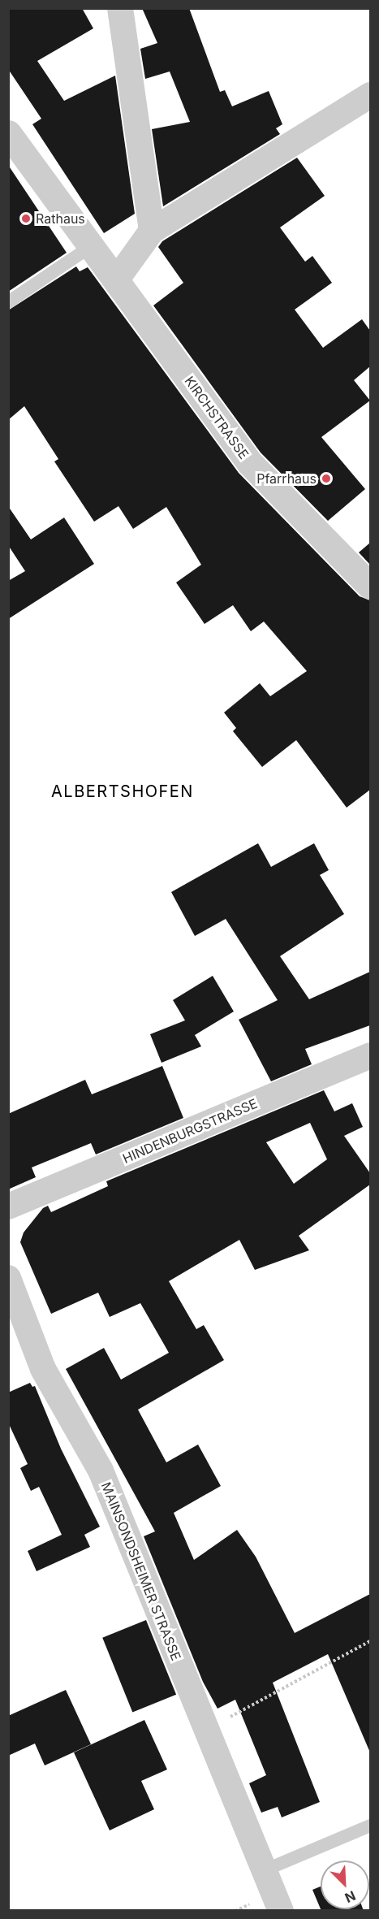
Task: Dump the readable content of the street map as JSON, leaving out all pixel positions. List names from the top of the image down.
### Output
{
  "streets": {
    "street": ["KIRCHSTRASSE", "HINDENBURGSTRASSE", "MAINSONDSHEIMER STRASSE"]
  },
  "districts": ["ALBERTSHOFEN"],
  "places": ["Rathaus", "Pfarrhaus"],
  "north": "bottom right"
}
